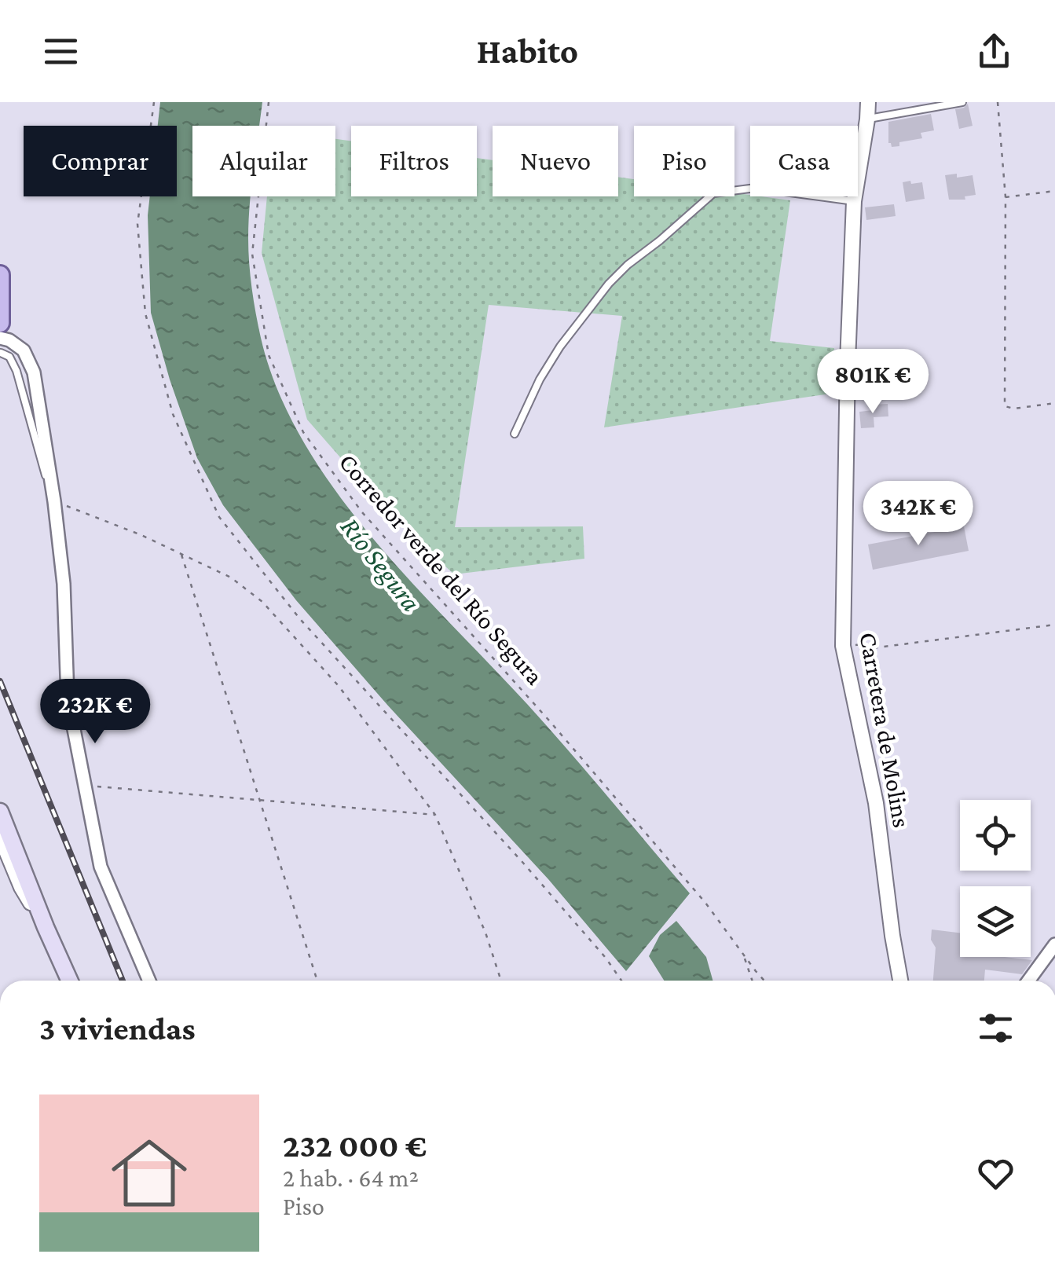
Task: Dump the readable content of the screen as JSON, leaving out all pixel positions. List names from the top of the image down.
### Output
{
  "streets": {
    "street": ["Carretera de Molins"],
    "path": ["Corredor verde del Río Segura"]
  },
  "water": ["Río Segura"],
  "page": {
    "header": "Habito",
    "chip": [
      "Comprar",
      "Alquilar",
      "Filtros",
      "Nuevo",
      "Piso",
      "Casa"
    ],
    "price": ["801K €", "342K €", "232K €"],
    "heading": "3 viviendas",
    "list": [
      {
        "name": "232 000 €",
        "note": "2 hab. · 64 m² · Piso"
      }
    ]
  }
}
